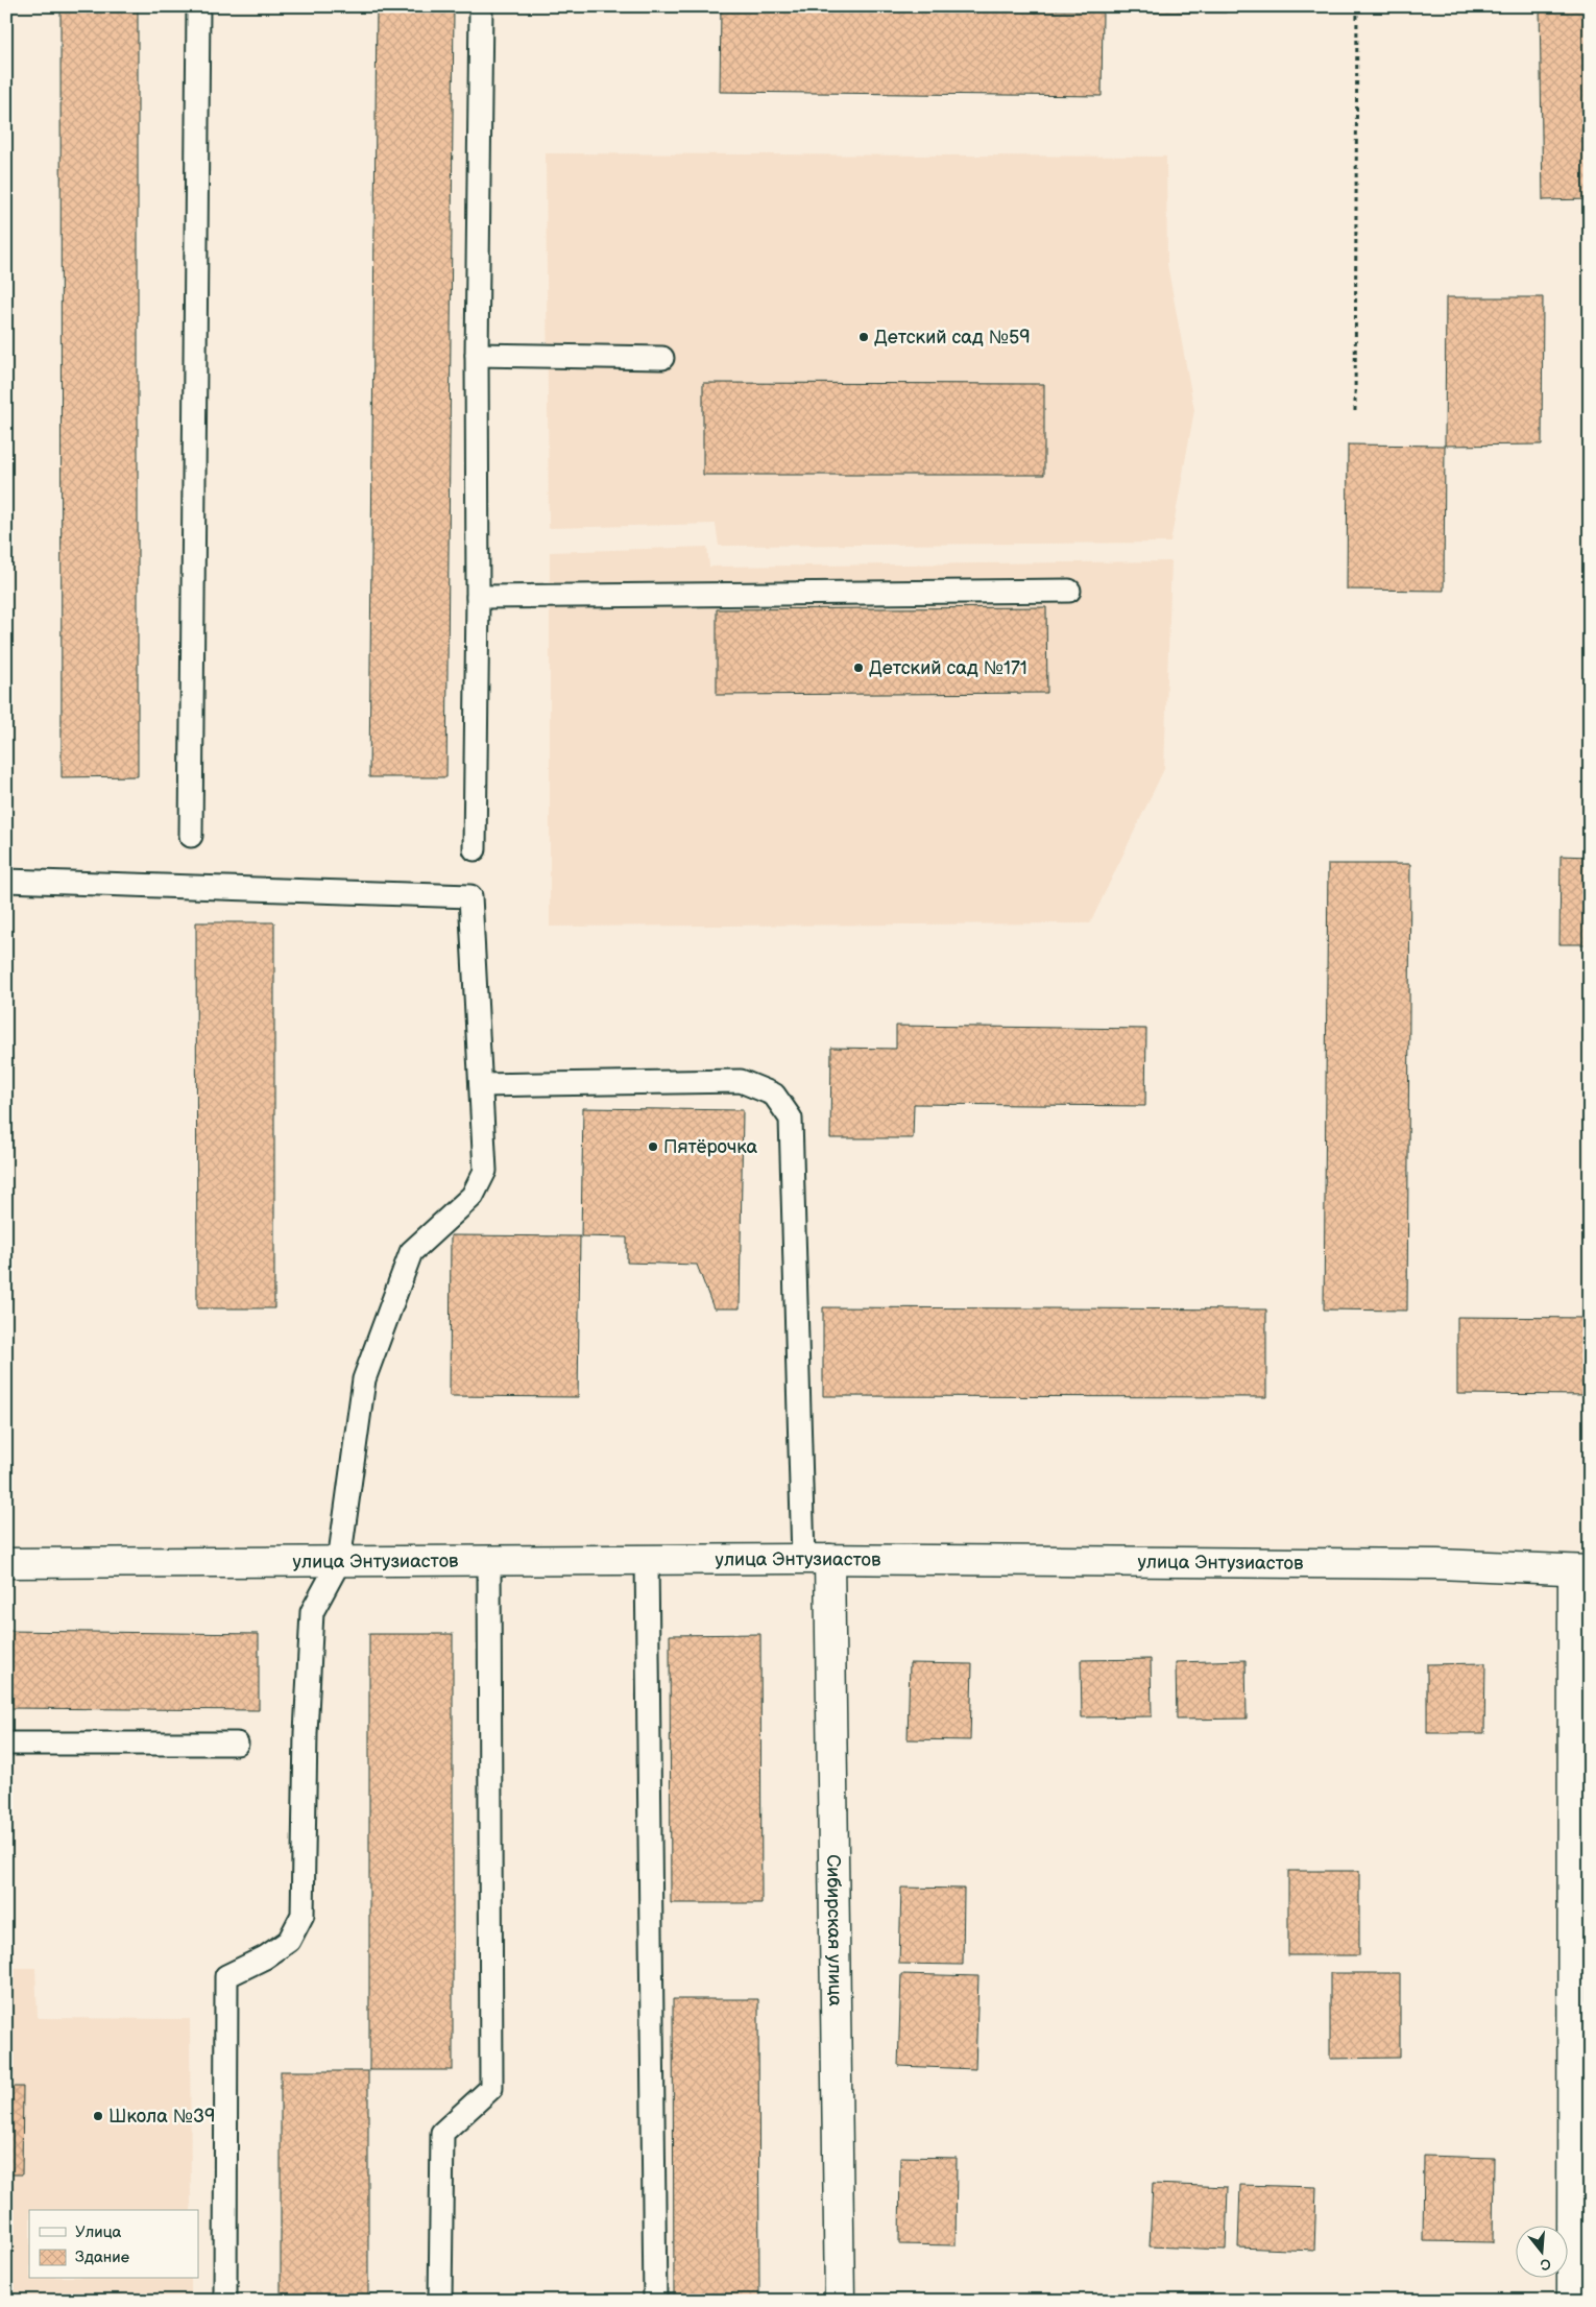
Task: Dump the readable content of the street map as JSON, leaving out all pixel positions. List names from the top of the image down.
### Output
{
  "streets": {
    "street": ["улица Энтузиастов", "Сибирская улица"]
  },
  "crossings": [
    ["улица Энтузиастов", "Сибирская улица"]
  ],
  "places": [
    "Детский сад №59",
    "Детский сад №171",
    "Пятёрочка",
    "Школа №39"
  ],
  "legend": ["Улица", "Здание"],
  "north": "bottom"
}
